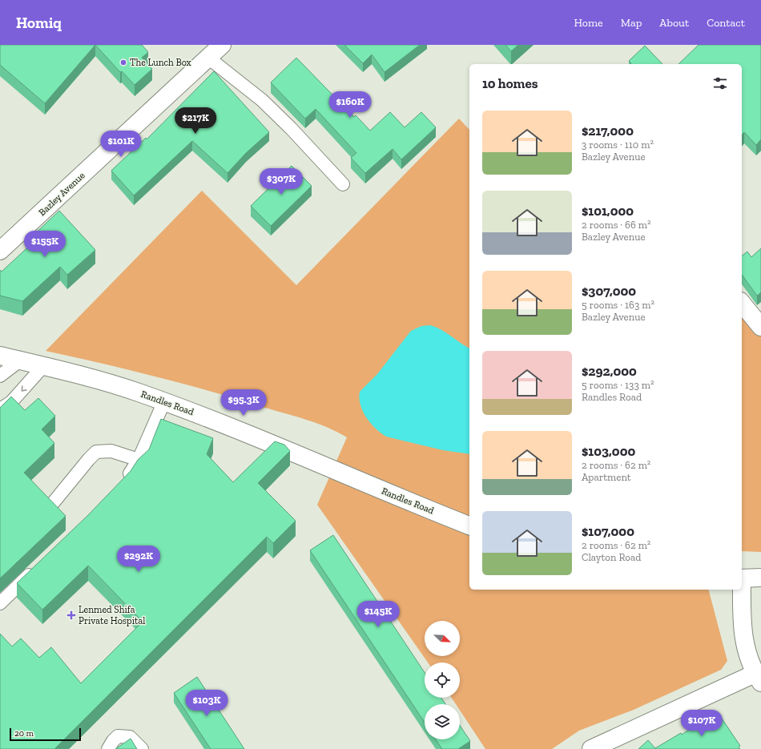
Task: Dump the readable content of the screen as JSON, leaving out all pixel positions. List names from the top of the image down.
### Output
{
  "streets": {
    "street": ["Bazley Avenue", "Randles Road"]
  },
  "places": {
    "other": ["The Lunch Box"],
    "health": ["Lenmed Shifa Private Hospital"]
  },
  "scale_bar": "20 m",
  "north": "bottom right",
  "page": {
    "header": "Homiq",
    "nav": [
      "Home",
      "Map",
      "About",
      "Contact"
    ],
    "heading": "10 homes",
    "price": [
      "$160K",
      "$217K",
      "$101K",
      "$307K",
      "$155K",
      "$95.3K",
      "$292K",
      "$145K",
      "$103K",
      "$107K"
    ],
    "list": [
      {
        "name": "$217,000",
        "note": "3 rooms · 110 m² · Bazley Avenue"
      },
      {
        "name": "$101,000",
        "note": "2 rooms · 66 m² · Bazley Avenue"
      },
      {
        "name": "$307,000",
        "note": "5 rooms · 163 m² · Bazley Avenue"
      },
      {
        "name": "$292,000",
        "note": "5 rooms · 133 m² · Randles Road"
      },
      {
        "name": "$103,000",
        "note": "2 rooms · 62 m² · Apartment"
      },
      {
        "name": "$107,000",
        "note": "2 rooms · 62 m² · Clayton Road"
      }
    ],
    "scale": "20 m"
  }
}
